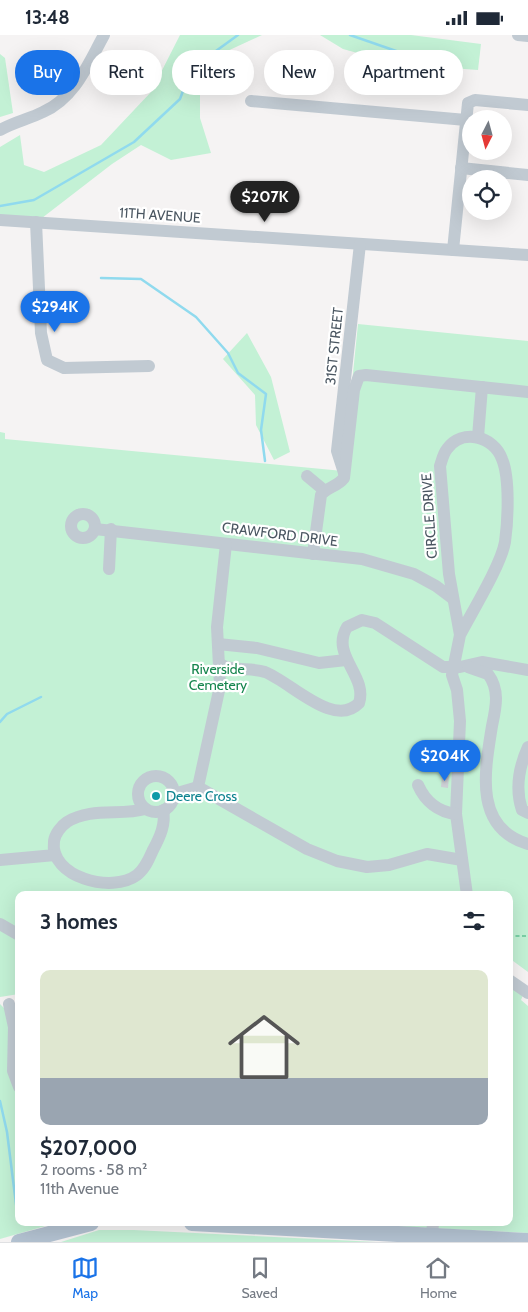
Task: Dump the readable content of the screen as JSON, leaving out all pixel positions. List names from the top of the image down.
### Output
{
  "streets": {
    "street": [
      "11TH AVENUE",
      "31ST STREET",
      "CIRCLE DRIVE",
      "CRAWFORD DRIVE"
    ]
  },
  "crossings": [
    ["11TH AVENUE", "31ST STREET"],
    ["CIRCLE DRIVE", "CRAWFORD DRIVE"]
  ],
  "parks": ["Riverside Cemetery"],
  "places": ["Deere Cross"],
  "north": "bottom",
  "page": {
    "status": "13:48",
    "chip": [
      "Buy",
      "Rent",
      "Filters",
      "New",
      "Apartment"
    ],
    "price": ["$207K", "$294K", "$204K"],
    "heading": "3 homes",
    "list": [
      {
        "name": "$207,000",
        "note": "2 rooms · 58 m² · 11th Avenue"
      }
    ],
    "tabs": ["Map", "Saved", "Home"]
  }
}
